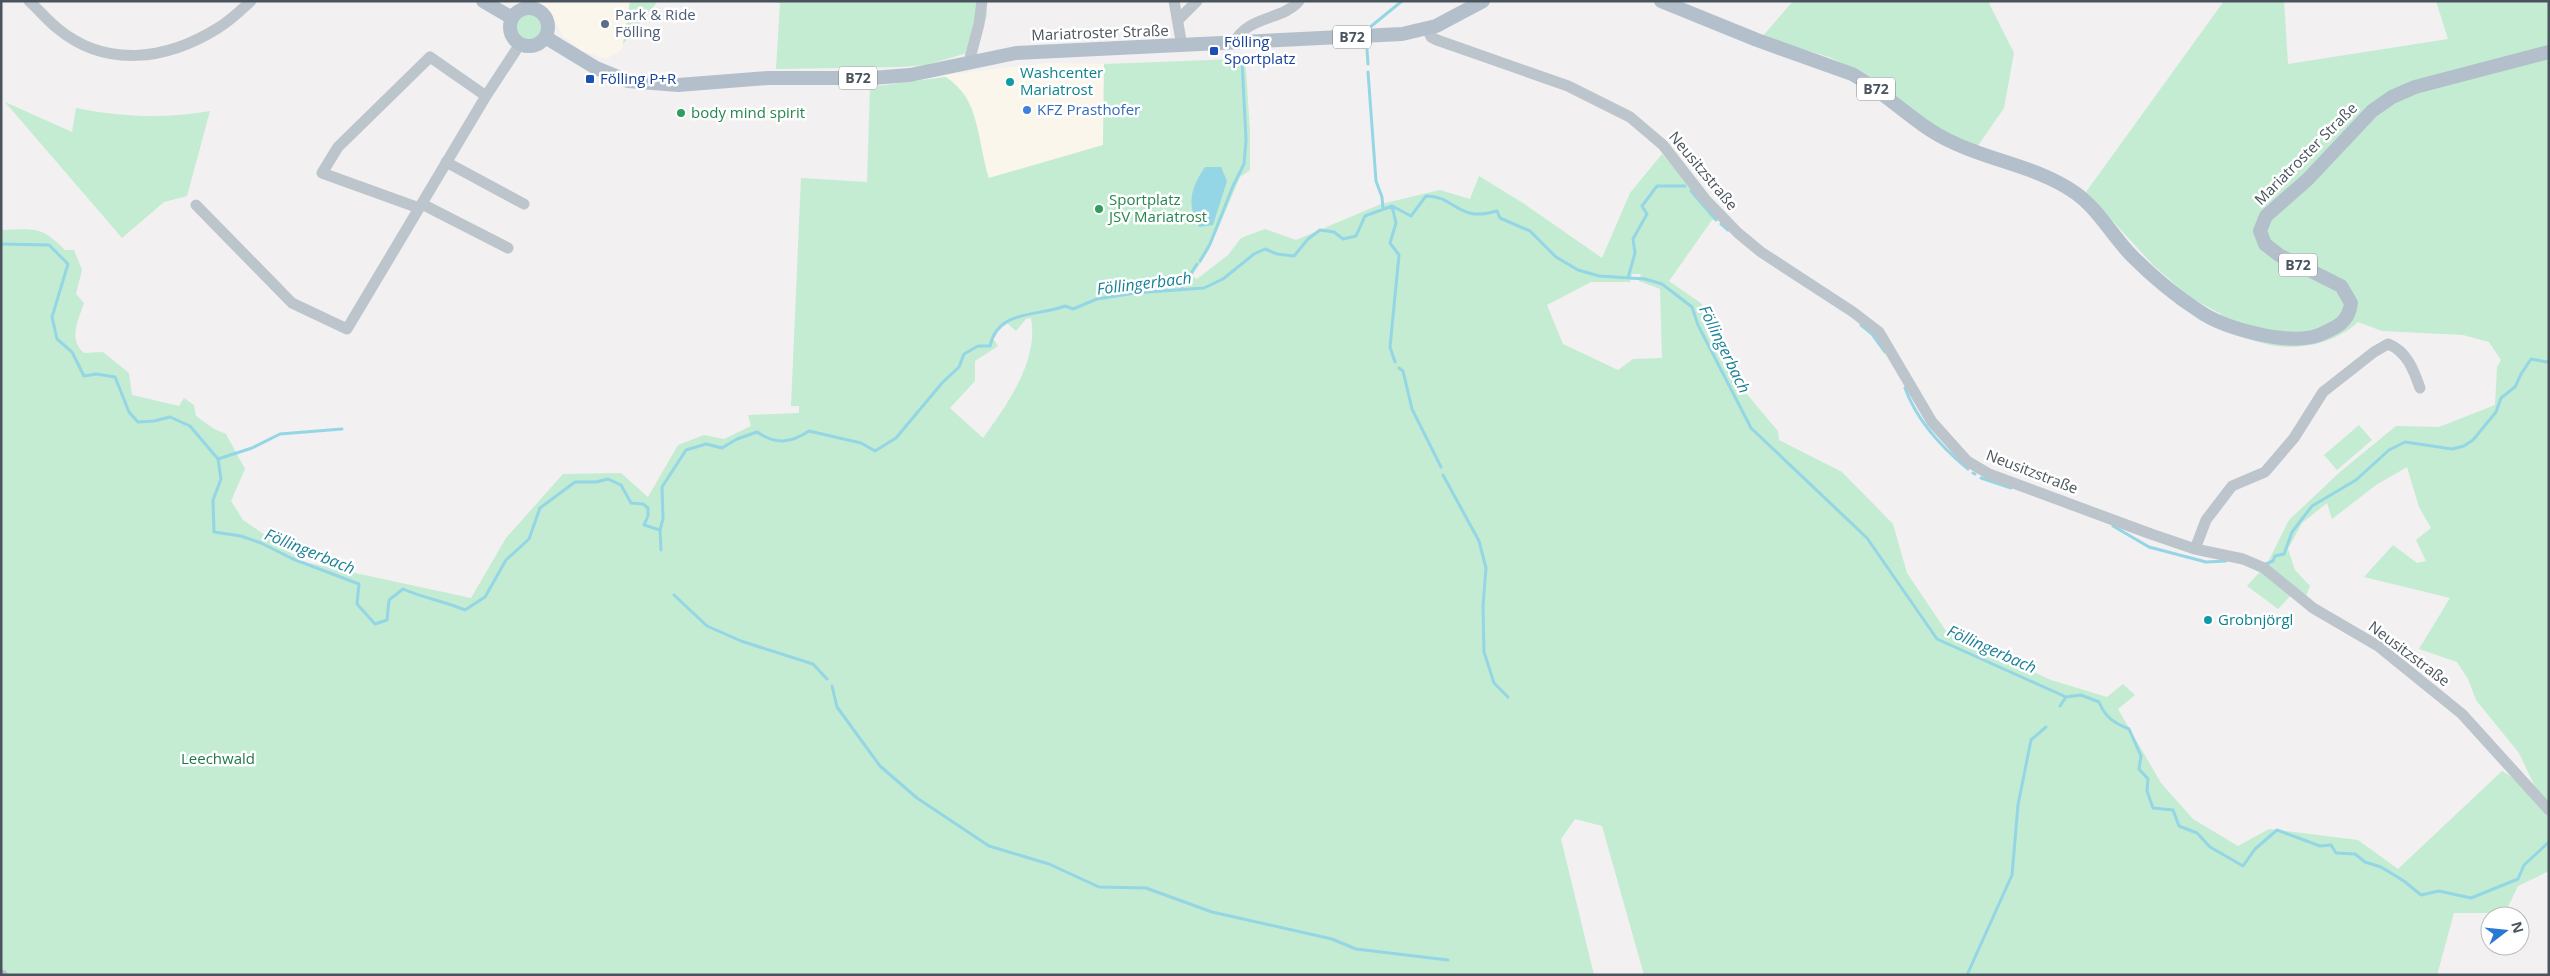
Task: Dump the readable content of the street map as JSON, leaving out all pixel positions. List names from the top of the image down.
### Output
{
  "streets": {
    "main road": ["Mariatroster Straße", "B72"],
    "street": ["Neusitzstraße"]
  },
  "crossings": [
    ["Mariatroster Straße", "Neusitzstraße"]
  ],
  "water": ["Föllingerbach"],
  "parks": ["Leechwald"],
  "places": {
    "other": [
      "Park & Ride Fölling",
      "Washcenter Mariatrost",
      "KFZ Prasthofer",
      "body mind spirit",
      "Sportplatz JSV Mariatrost",
      "Grobnjörgl"
    ],
    "transit": ["Fölling Sportplatz", "Fölling P+R"]
  },
  "north": "right"
}
